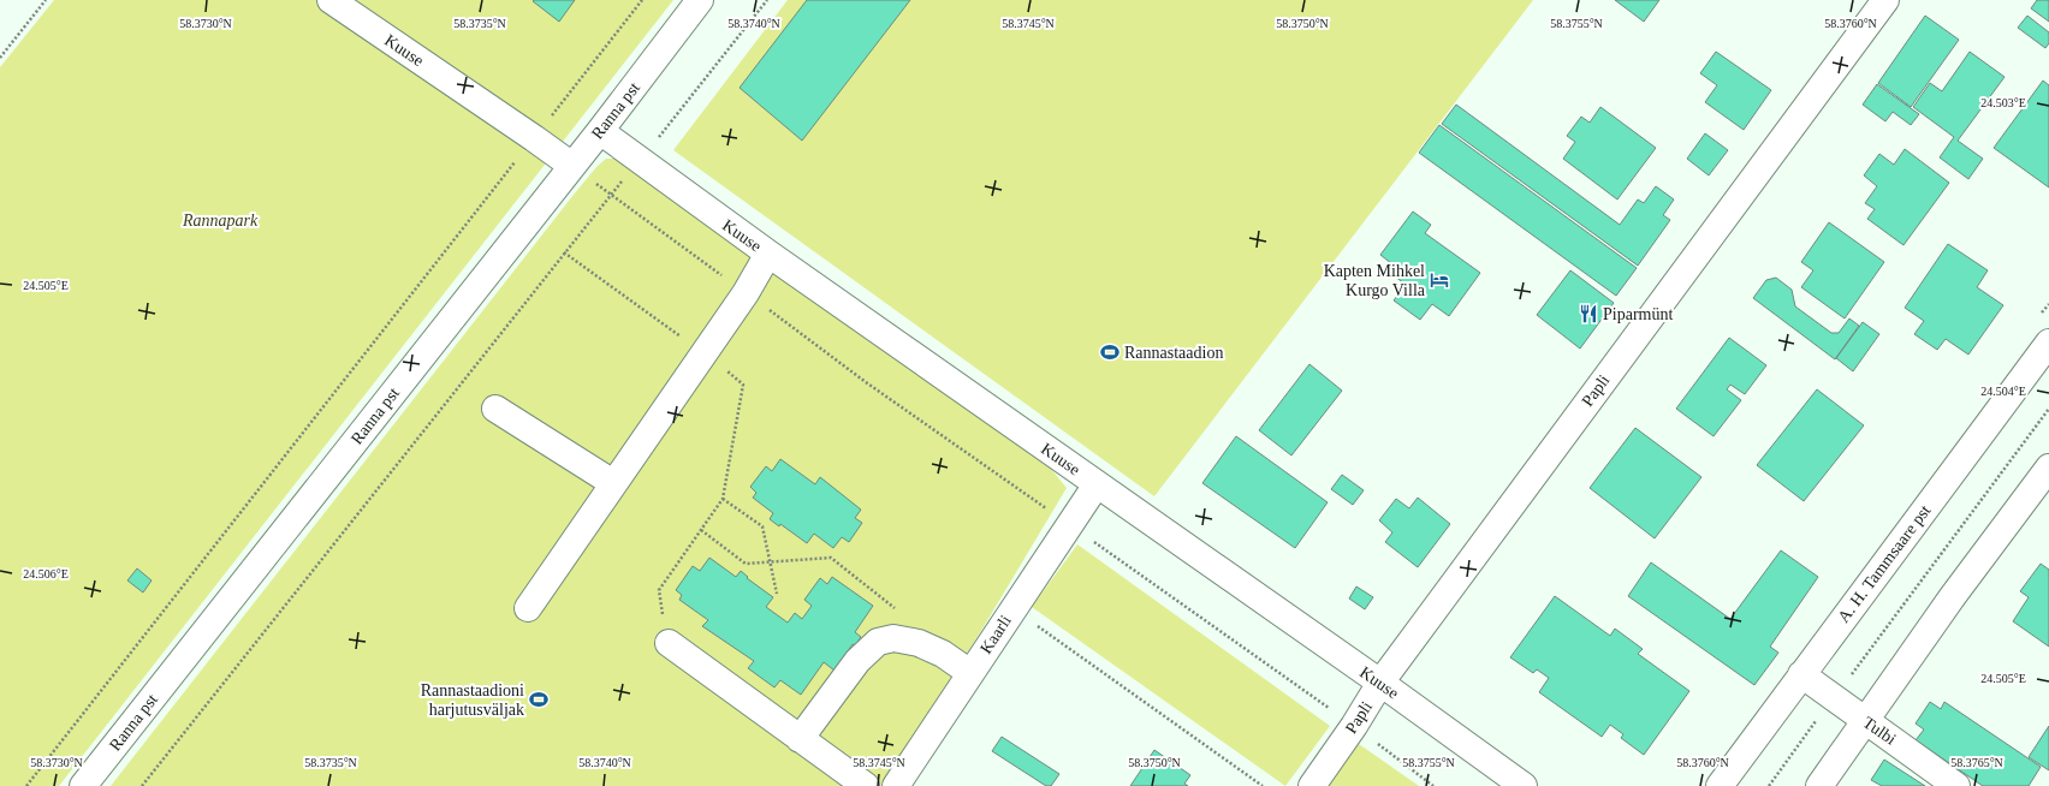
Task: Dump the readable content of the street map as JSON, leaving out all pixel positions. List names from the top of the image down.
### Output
{
  "streets": {
    "street": [
      "Kuuse",
      "Ranna pst",
      "Papli",
      "A. H. Tammsaare pst",
      "Kaarli",
      "Tulbi"
    ]
  },
  "crossings": [
    ["Kuuse", "Ranna pst"],
    ["Kuuse", "Papli"],
    ["Kuuse", "Kaarli"],
    ["A. H. Tammsaare pst", "Tulbi"]
  ],
  "parks": ["Rannapark"],
  "places": {
    "hotel": ["Kapten Mihkel Kurgo Villa"],
    "restaurant": ["Piparmünt"],
    "sports": ["Rannastaadion", "Rannastaadioni harjutusväljak"]
  },
  "coordinates": [
    "58.3730°N",
    "58.3735°N",
    "58.3740°N",
    "58.3745°N",
    "58.3750°N",
    "58.3755°N",
    "58.3760°N",
    "24.503°E",
    "24.505°E",
    "24.504°E",
    "24.506°E",
    "58.3765°N"
  ]
}
